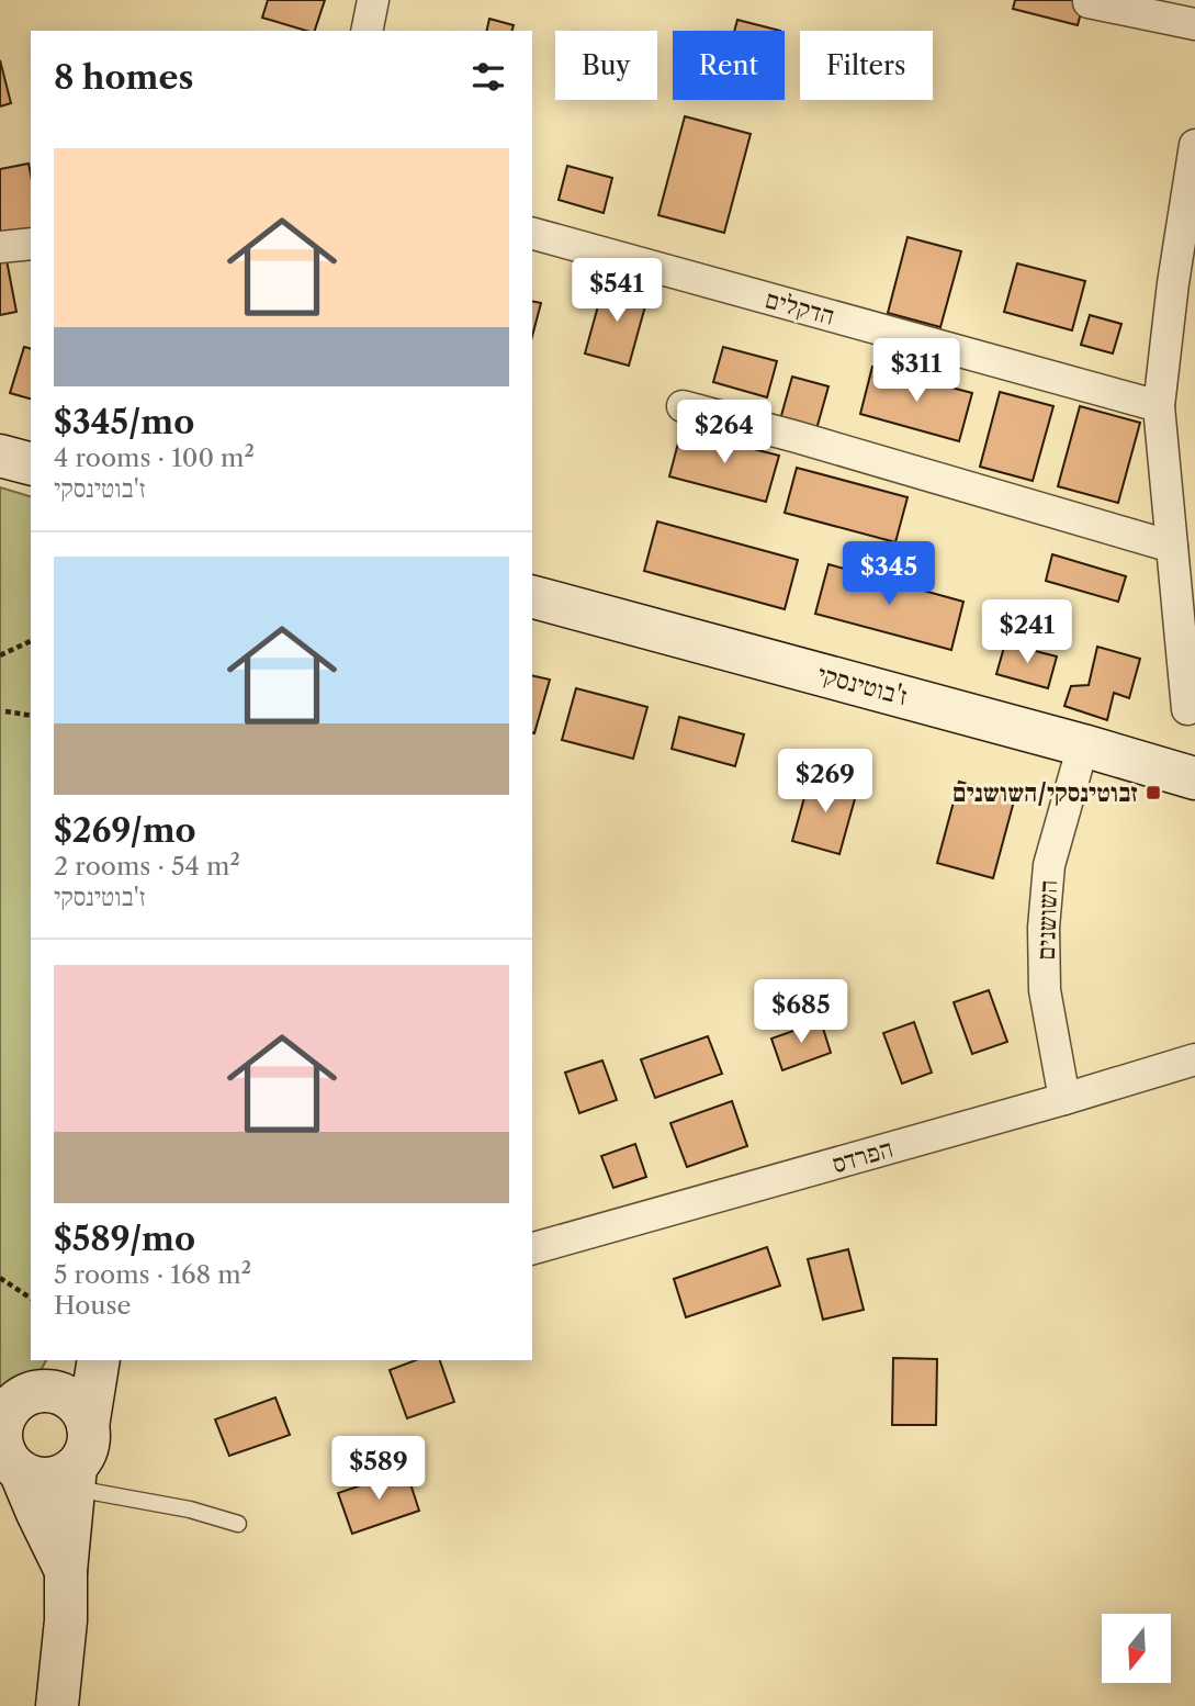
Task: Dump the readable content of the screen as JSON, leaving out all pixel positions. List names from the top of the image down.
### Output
{
  "streets": {
    "street": [
      "הדקלים",
      "ז'בוטינסקי",
      "השושנים",
      "הפרדס"
    ]
  },
  "crossings": [
    ["ז'בוטינסקי", "השושנים"],
    ["השושנים", "הפרדס"]
  ],
  "places": {
    "transit": ["זבוטינסקי/השושנים"]
  },
  "north": "bottom",
  "page": {
    "chip": ["Buy", "Rent", "Filters"],
    "heading": "8 homes",
    "list": [
      {
        "name": "$345/mo",
        "note": "4 rooms · 100 m² · ז'בוטינסקי"
      },
      {
        "name": "$269/mo",
        "note": "2 rooms · 54 m² · ז'בוטינסקי"
      },
      {
        "name": "$589/mo",
        "note": "5 rooms · 168 m² · House"
      }
    ],
    "price": [
      "$541",
      "$311",
      "$264",
      "$345",
      "$241",
      "$269",
      "$685",
      "$589"
    ]
  }
}
